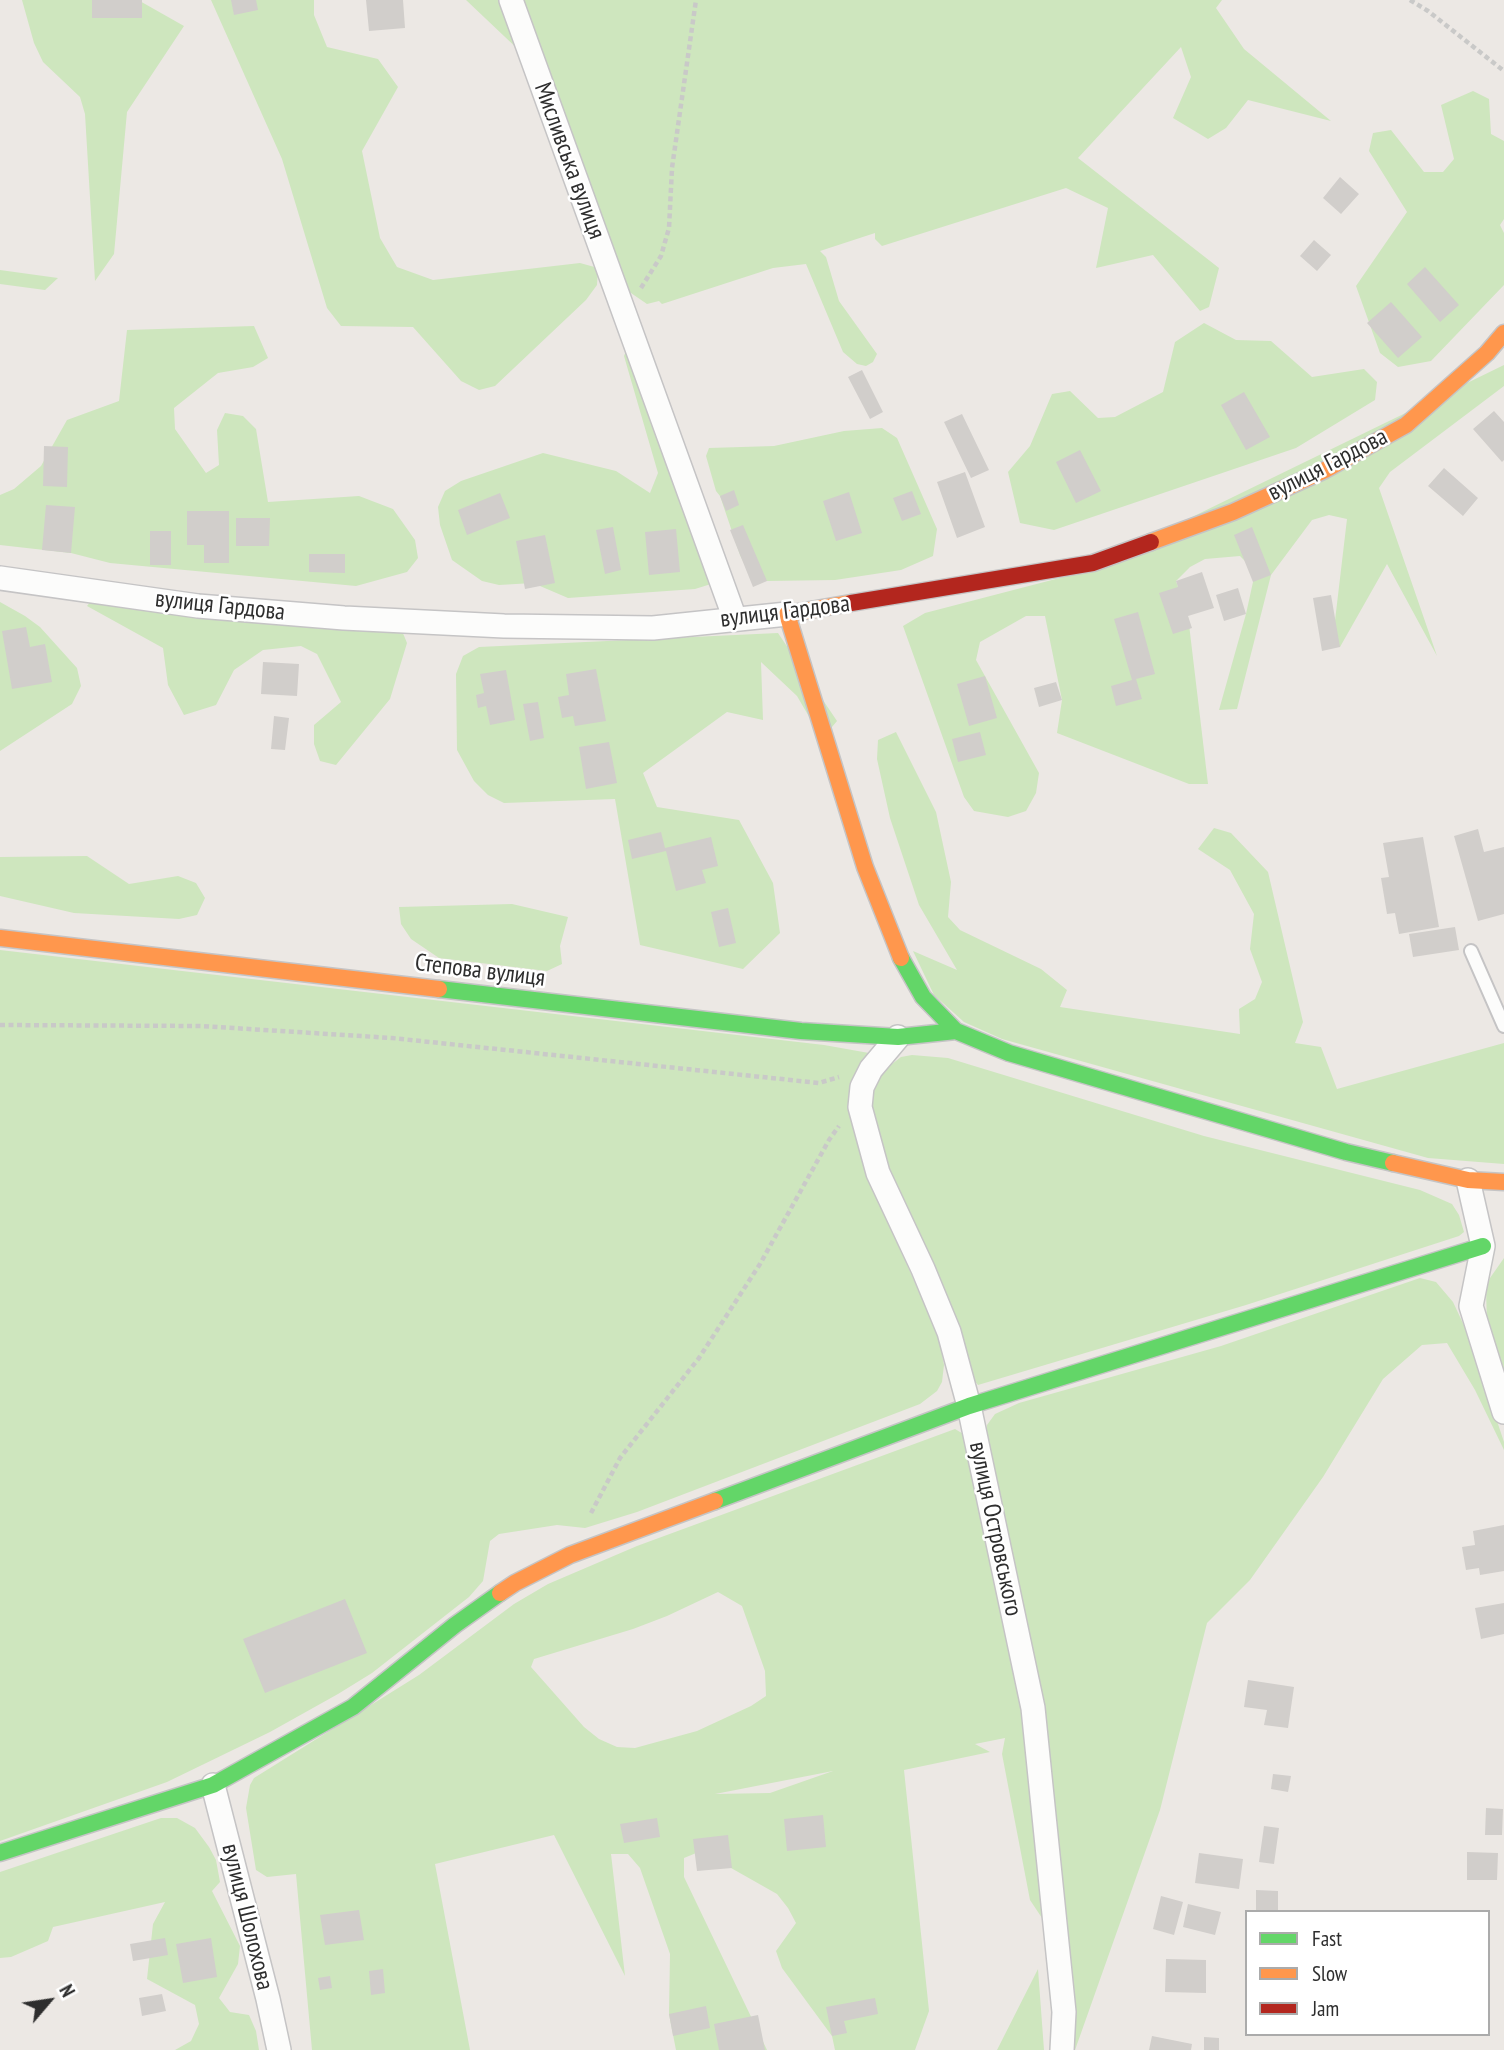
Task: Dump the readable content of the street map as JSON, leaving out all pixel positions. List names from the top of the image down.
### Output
{
  "streets": {
    "street": [
      "Мисливська вулиця",
      "вулиця Гардова",
      "Степова вулиця",
      "вулиця Островського",
      "вулиця Шолохова"
    ]
  },
  "crossings": [
    ["Мисливська вулиця", "вулиця Гардова"],
    ["Степова вулиця", "вулиця Островського"]
  ],
  "legend": ["Fast", "Slow", "Jam"],
  "north": "top right"
}
